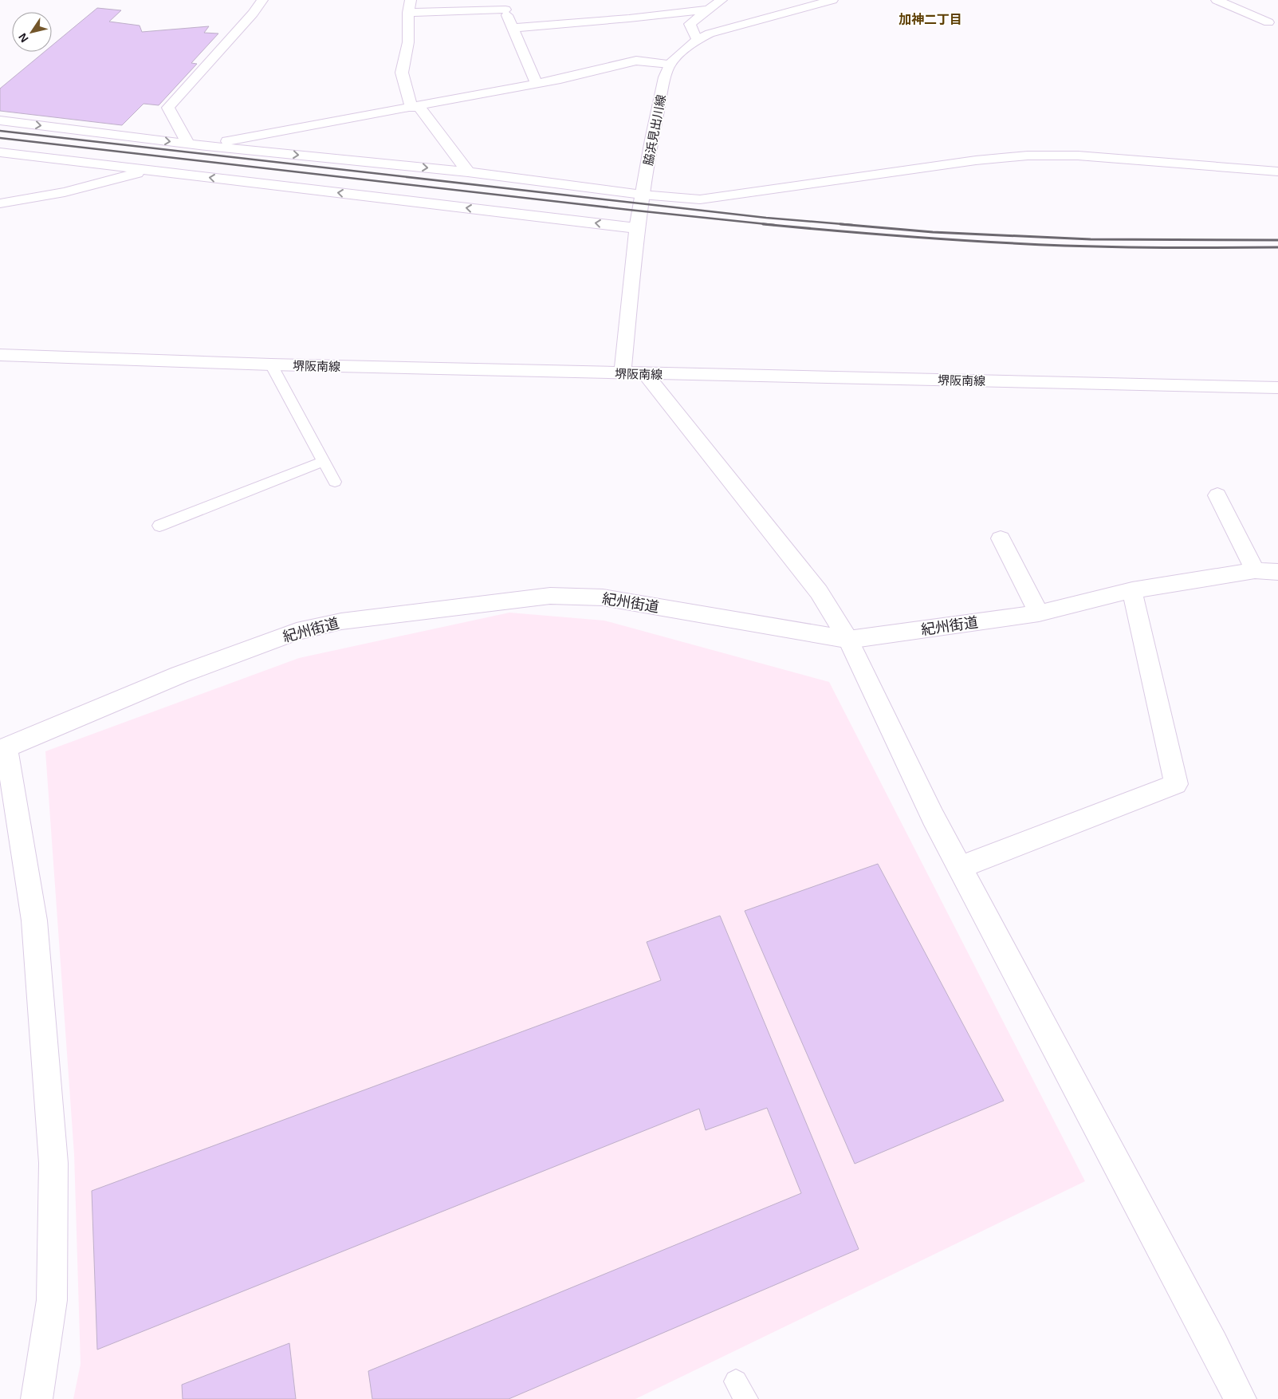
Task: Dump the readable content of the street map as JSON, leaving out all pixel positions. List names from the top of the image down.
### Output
{
  "streets": {
    "street": ["脇浜見出川線", "堺阪南線", "紀州街道"]
  },
  "crossings": [
    ["脇浜見出川線", "堺阪南線"]
  ],
  "districts": ["加神二丁目"],
  "north": "bottom left"
}
